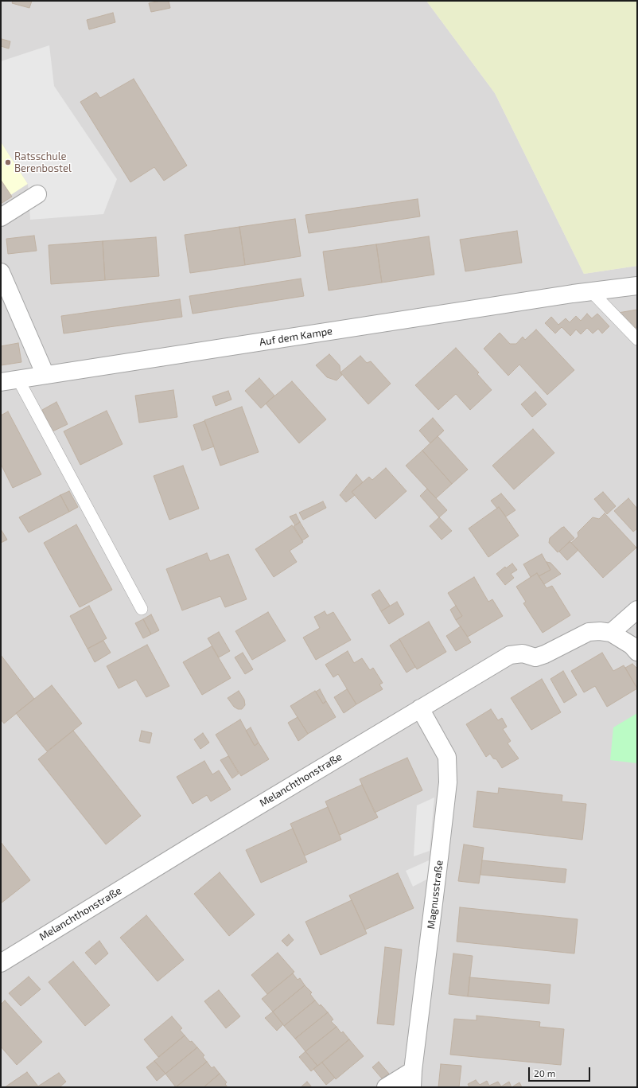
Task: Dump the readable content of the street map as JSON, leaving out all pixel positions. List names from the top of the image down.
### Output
{
  "streets": {
    "street": ["Auf dem Kampe", "Melanchthonstraße", "Magnusstraße"]
  },
  "crossings": [
    ["Melanchthonstraße", "Magnusstraße"]
  ],
  "places": ["Ratsschule Berenbostel"],
  "scale_bar": "20 m"
}
